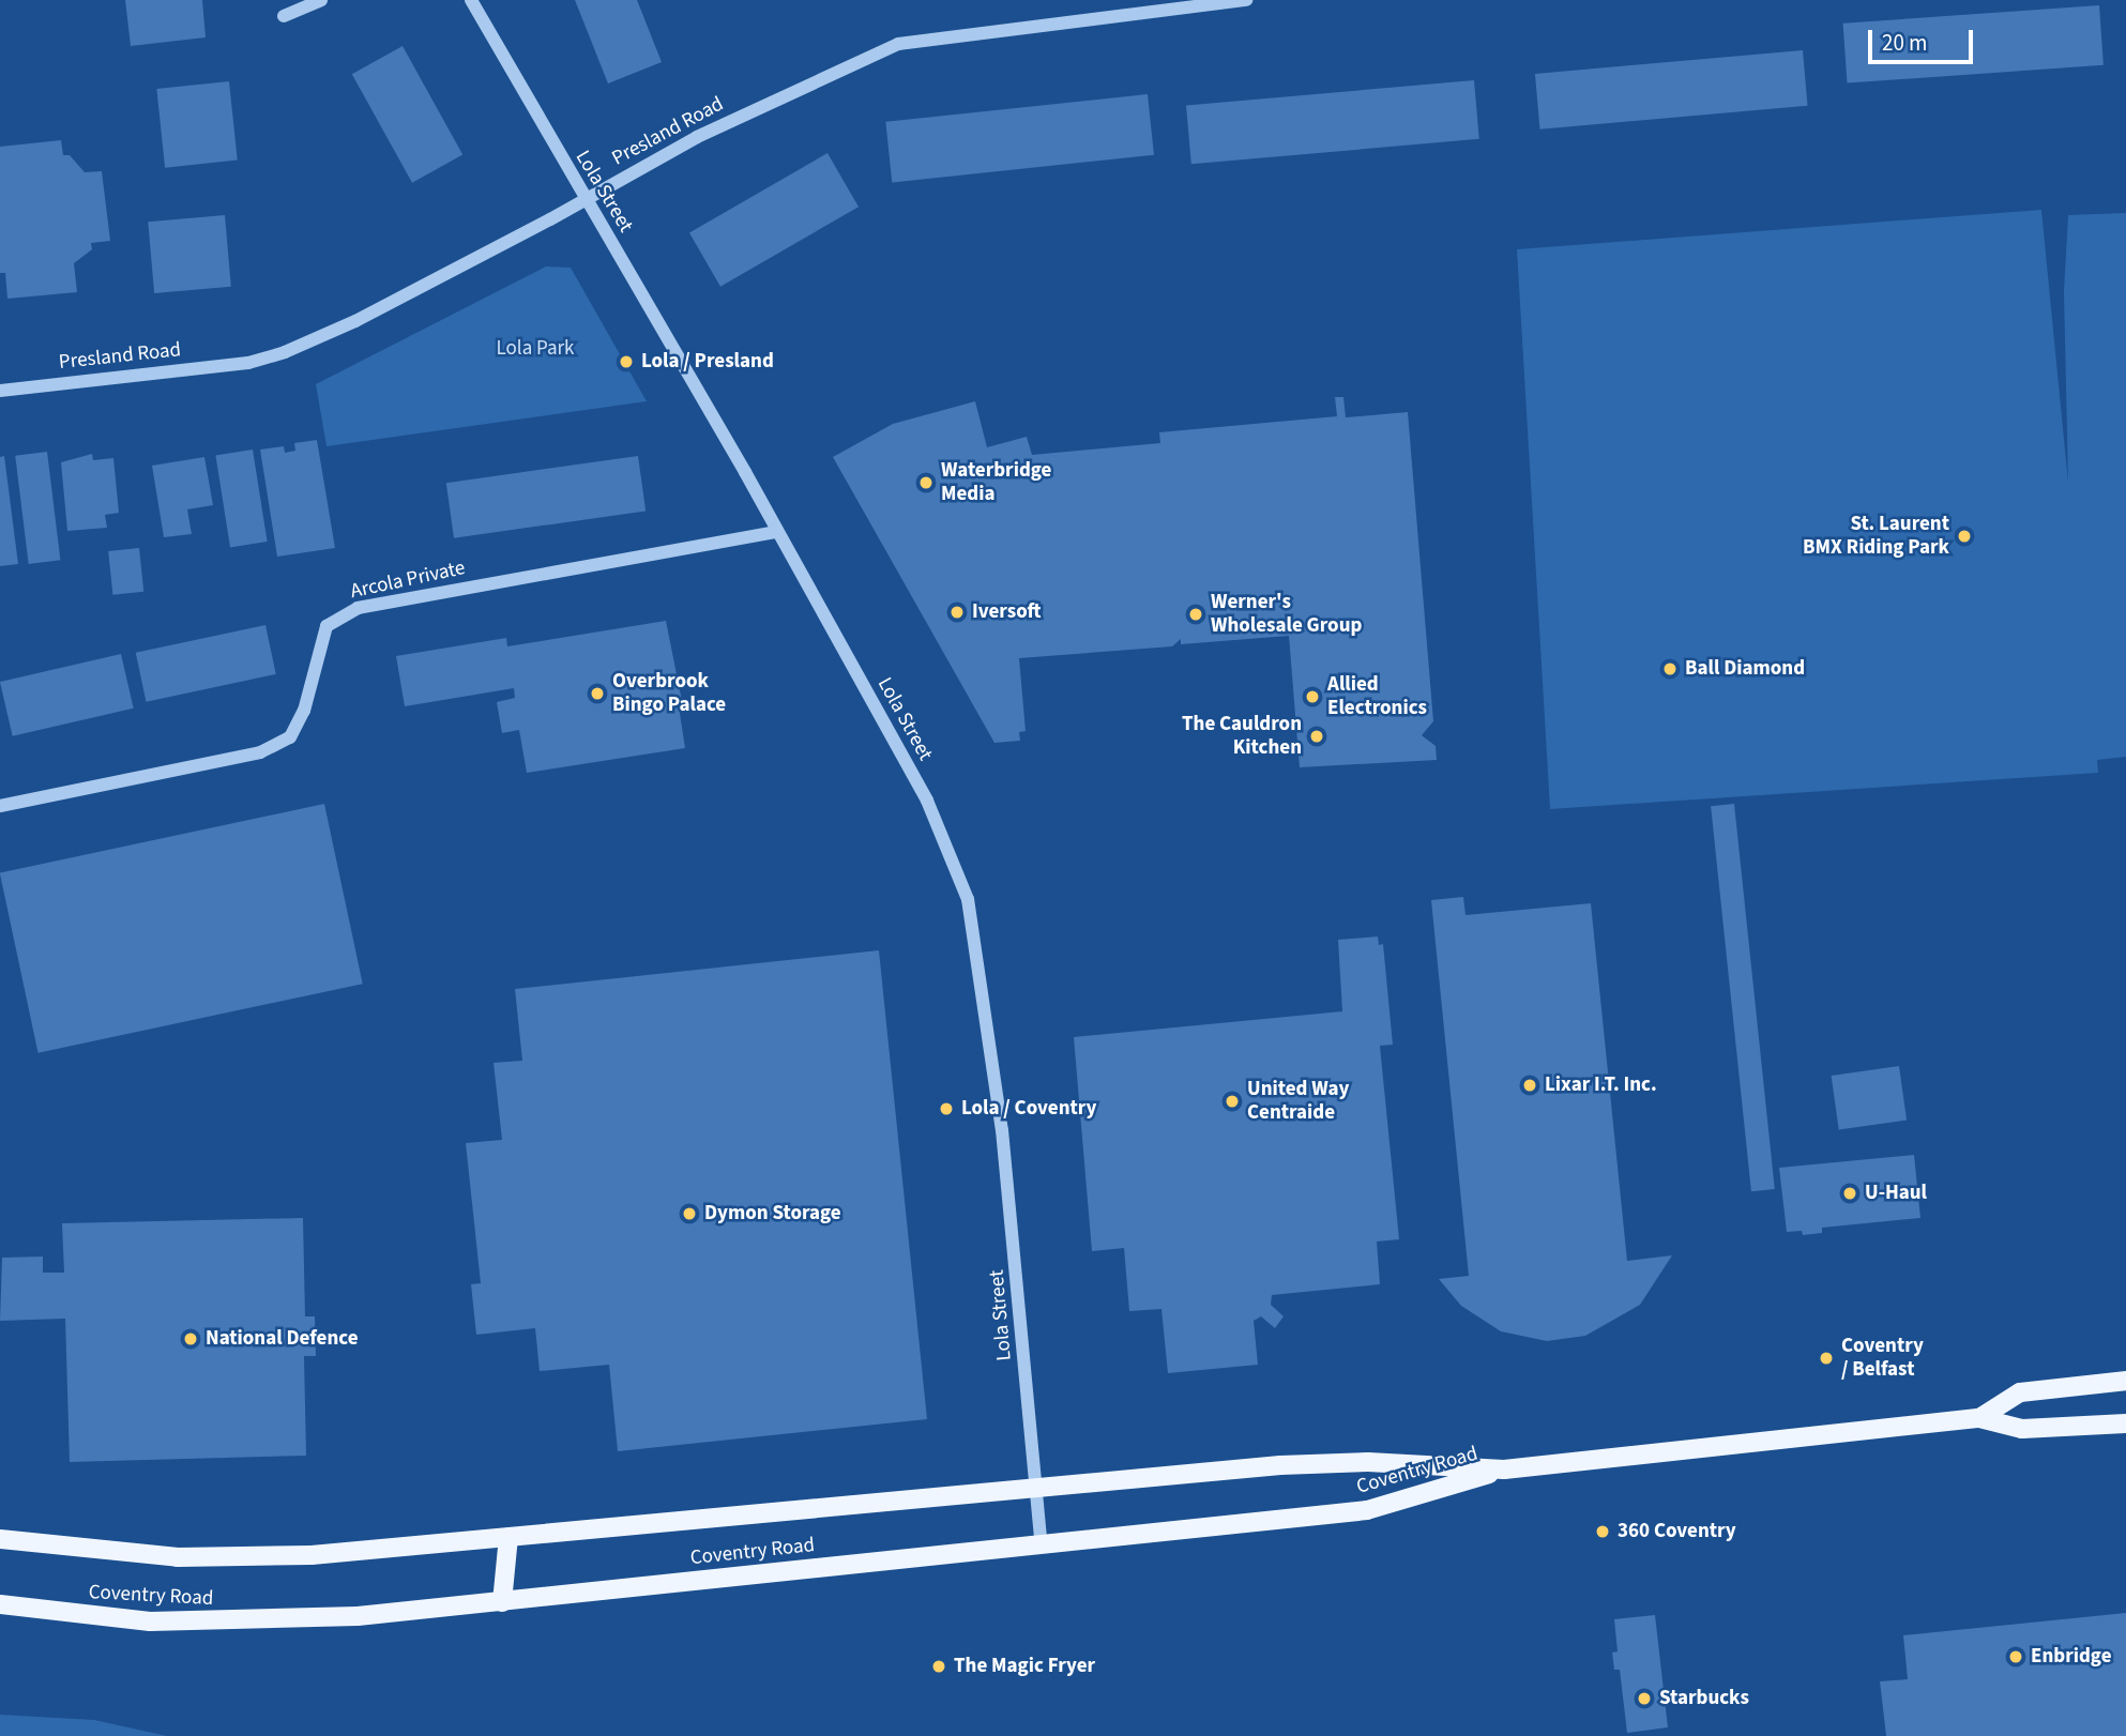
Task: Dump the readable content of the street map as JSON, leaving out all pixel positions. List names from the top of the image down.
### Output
{
  "streets": {
    "main road": ["Coventry Road"],
    "street": ["Presland Road", "Lola Street", "Arcola Private"]
  },
  "crossings": [
    ["Presland Road", "Lola Street"],
    ["Lola Street", "Arcola Private"],
    ["Lola Street", "Coventry Road"]
  ],
  "parks": ["Lola Park"],
  "places": [
    "Lola / Presland",
    "Waterbridge Media",
    "St. Laurent BMX Riding Park",
    "Iversoft",
    "Werner's Wholesale Group",
    "Ball Diamond",
    "Overbrook Bingo Palace",
    "Allied Electronics",
    "The Cauldron Kitchen",
    "Lixar I.T. Inc.",
    "United Way Centraide",
    "Lola / Coventry",
    "U-Haul",
    "Dymon Storage",
    "National Defence",
    "Coventry / Belfast",
    "360 Coventry",
    "Enbridge",
    "The Magic Fryer",
    "Starbucks"
  ],
  "scale_bar": "20 m"
}
